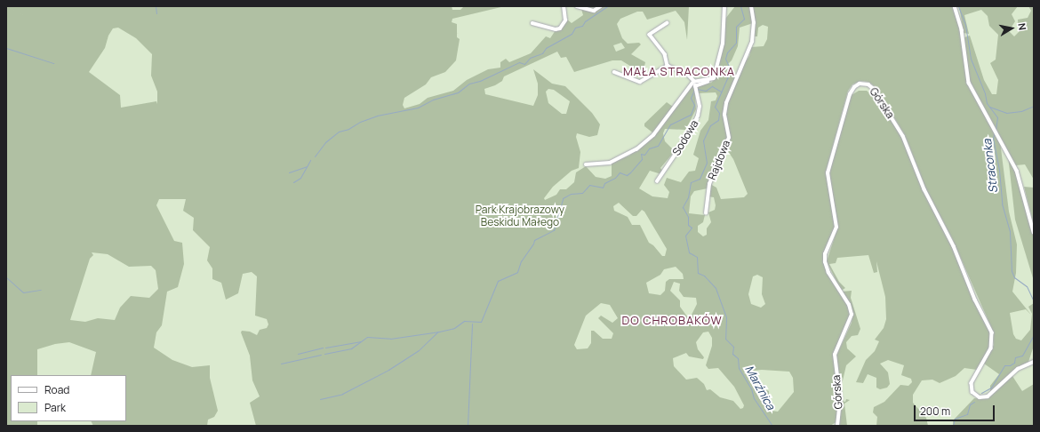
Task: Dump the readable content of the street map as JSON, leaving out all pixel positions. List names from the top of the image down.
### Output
{
  "streets": {
    "street": ["Górska", "Sodowa", "Rajdowa"]
  },
  "districts": ["MAŁA STRACONKA", "DO CHROBAKÓW"],
  "water": ["Straconka", "Marźnica"],
  "parks": ["Park Krajobrazowy Beskidu Małego"],
  "legend": ["Road", "Park"],
  "scale_bar": "200 m",
  "north": "right"
}
